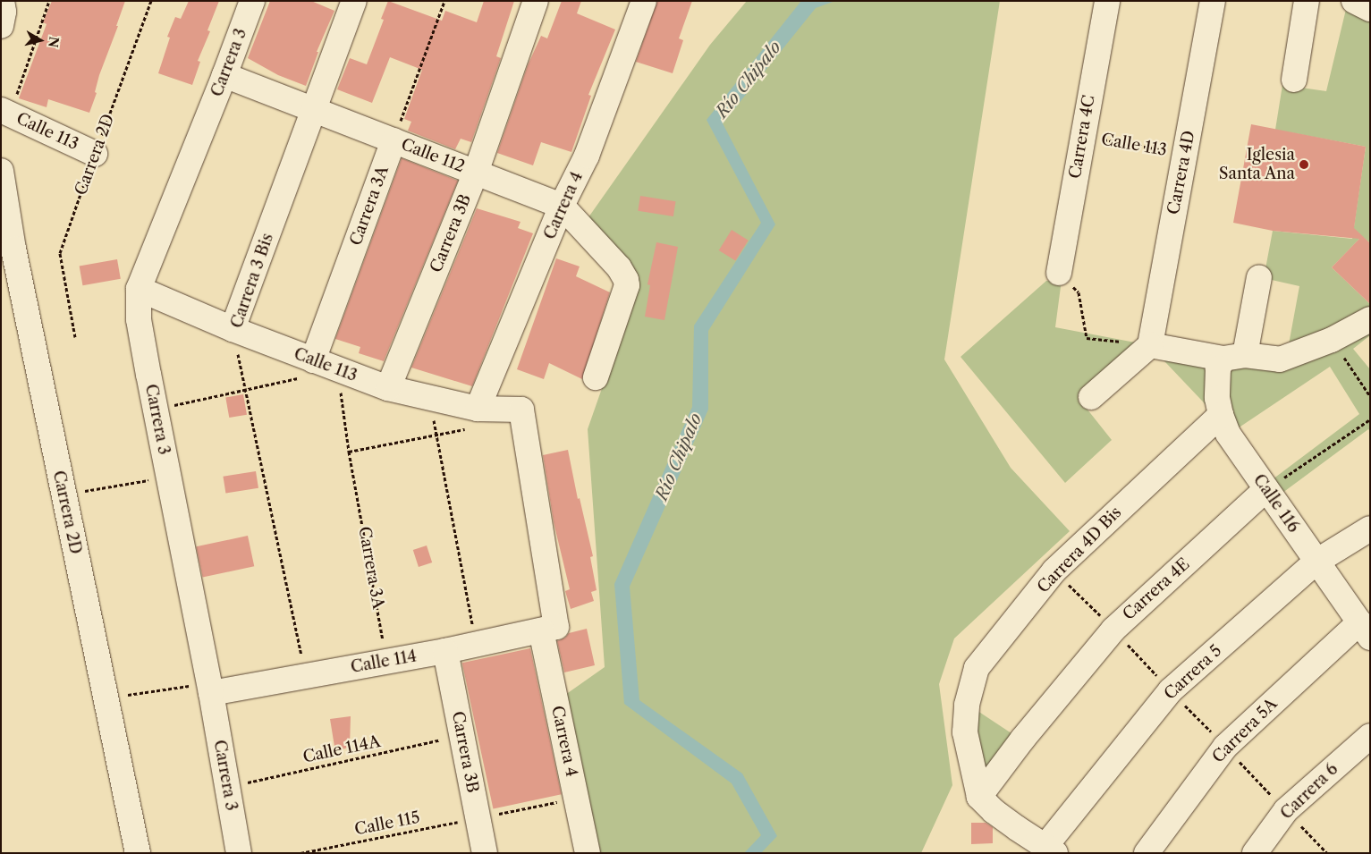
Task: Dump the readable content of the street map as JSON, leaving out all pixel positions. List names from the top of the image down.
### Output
{
  "streets": {
    "street": [
      "Carrera 3",
      "Calle 113",
      "Carrera 4C",
      "Carrera 2D",
      "Calle 112",
      "Carrera 4D",
      "Carrera 3A",
      "Carrera 4",
      "Carrera 3B",
      "Carrera 3 Bis",
      "Calle 116",
      "Carrera 4D Bis",
      "Carrera 4E",
      "Calle 114",
      "Carrera 5",
      "Carrera 5A",
      "Carrera 6"
    ],
    "path": ["Calle 114A", "Calle 115"]
  },
  "crossings": [
    ["Carrera 3", "Calle 113"],
    ["Carrera 3", "Calle 112"],
    ["Carrera 3", "Calle 114"],
    ["Carrera 3", "Calle 114A"],
    ["Calle 113", "Carrera 4C"],
    ["Calle 113", "Carrera 2D"],
    ["Calle 113", "Carrera 4D"],
    ["Calle 113", "Carrera 3A"],
    ["Calle 113", "Carrera 4"],
    ["Calle 113", "Carrera 3B"],
    ["Calle 113", "Carrera 3 Bis"],
    ["Calle 112", "Carrera 3A"],
    ["Calle 112", "Carrera 4"],
    ["Calle 112", "Carrera 3B"],
    ["Calle 112", "Carrera 3 Bis"],
    ["Carrera 3A", "Calle 114"],
    ["Carrera 4", "Calle 114"],
    ["Carrera 4", "Calle 115"],
    ["Carrera 3B", "Calle 114"],
    ["Carrera 3B", "Calle 114A"],
    ["Carrera 3B", "Calle 115"],
    ["Carrera 3 Bis", "Calle 114"],
    ["Calle 116", "Carrera 4D Bis"],
    ["Calle 116", "Carrera 4E"],
    ["Calle 116", "Carrera 5"],
    ["Calle 116", "Carrera 5A"],
    ["Carrera 4D Bis", "Carrera 4E"]
  ],
  "water": ["Río Chipalo"],
  "places": ["Iglesia Santa Ana"],
  "north": "right"
}
